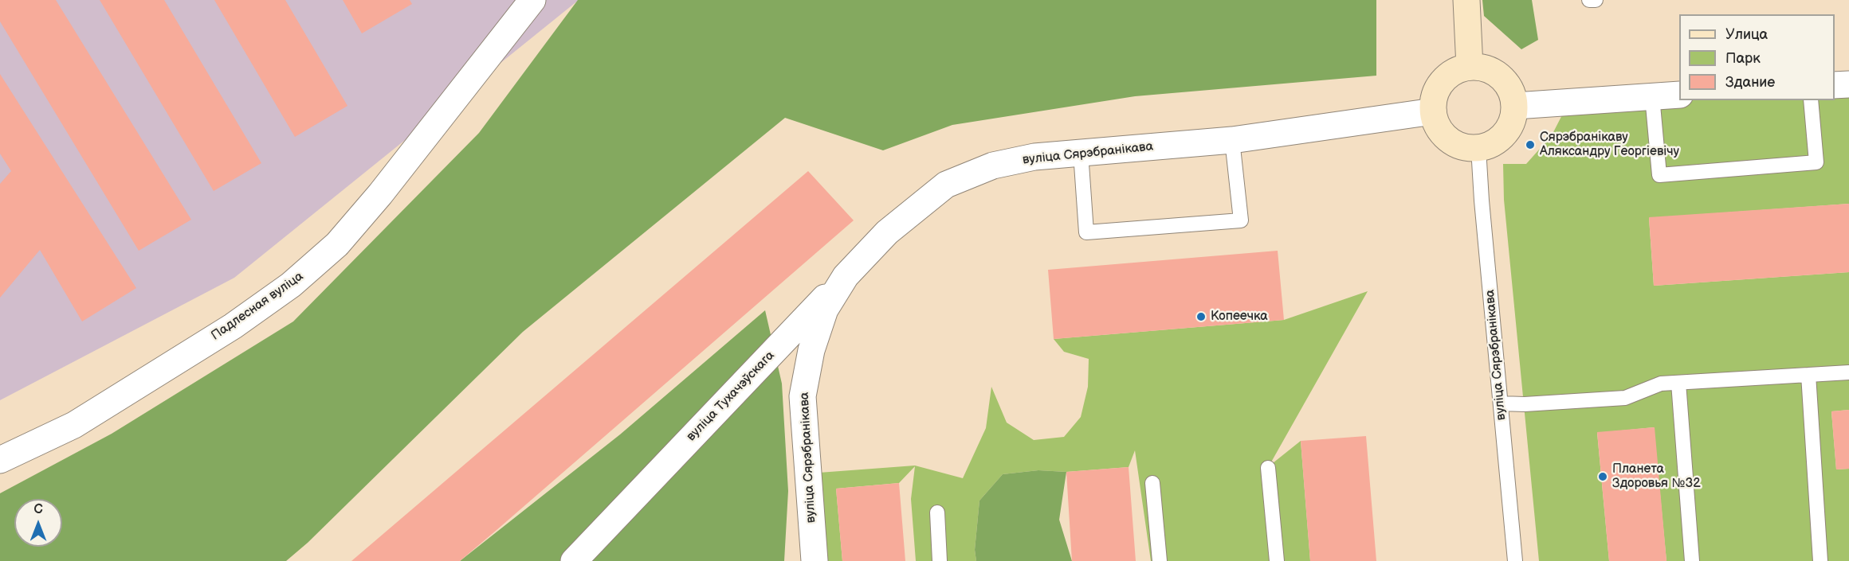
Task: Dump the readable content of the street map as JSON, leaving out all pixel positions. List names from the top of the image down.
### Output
{
  "streets": {
    "street": ["вуліца Сярэбранікава", "Падлесная вуліца", "вуліца Тухачэўскага"]
  },
  "crossings": [
    ["вуліца Сярэбранікава", "вуліца Тухачэўскага"]
  ],
  "places": ["Сярэбранікаву Аляксандру Георгіевічу", "Копеечка", "Планета Здоровья №32"],
  "legend": ["Улица", "Парк", "Здание"],
  "north": "top"
}
